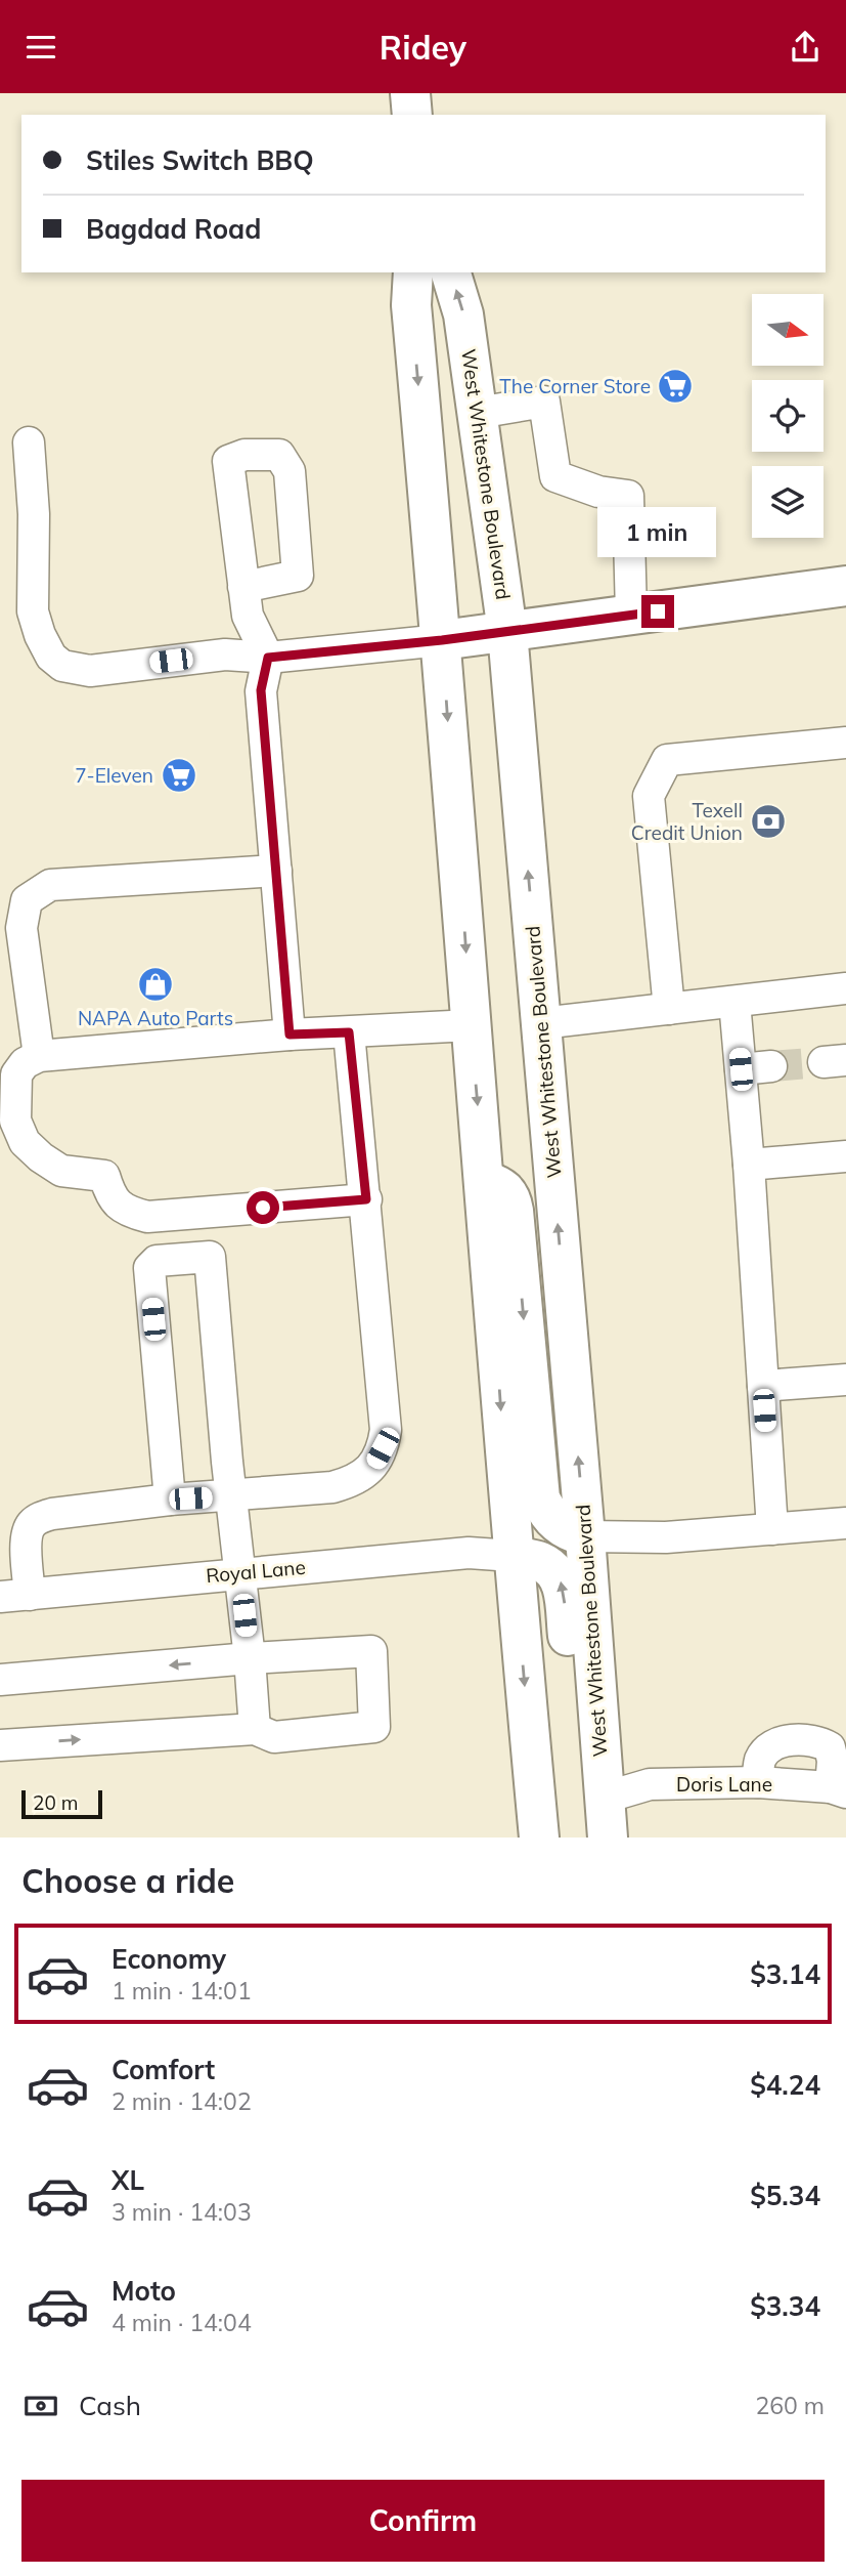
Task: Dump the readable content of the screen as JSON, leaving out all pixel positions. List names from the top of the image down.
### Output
{
  "streets": {
    "main road": ["West Whitestone Boulevard"],
    "street": ["Royal Lane", "Doris Lane"]
  },
  "crossings": [
    ["West Whitestone Boulevard", "Doris Lane"]
  ],
  "places": {
    "supermarket": ["The Corner Store", "7-Eleven"],
    "bank": ["Texell Credit Union"],
    "shop": ["NAPA Auto Parts"]
  },
  "scale_bar": "20 m",
  "north": "right",
  "page": {
    "header": "Ridey",
    "banner": ["Stiles Switch BBQ", "Bagdad Road"],
    "bubble": "1 min",
    "scale": "20 m",
    "heading": "Choose a ride",
    "list": [
      {
        "name": "Economy",
        "note": "1 min · 14:01",
        "value": "$3.14"
      },
      {
        "name": "Comfort",
        "note": "2 min · 14:02",
        "value": "$4.24"
      },
      {
        "name": "XL",
        "note": "3 min · 14:03",
        "value": "$5.34"
      },
      {
        "name": "Moto",
        "note": "4 min · 14:04",
        "value": "$3.34"
      }
    ],
    "pay": ["Cash", "260 m"],
    "buttons": "Confirm"
  }
}
